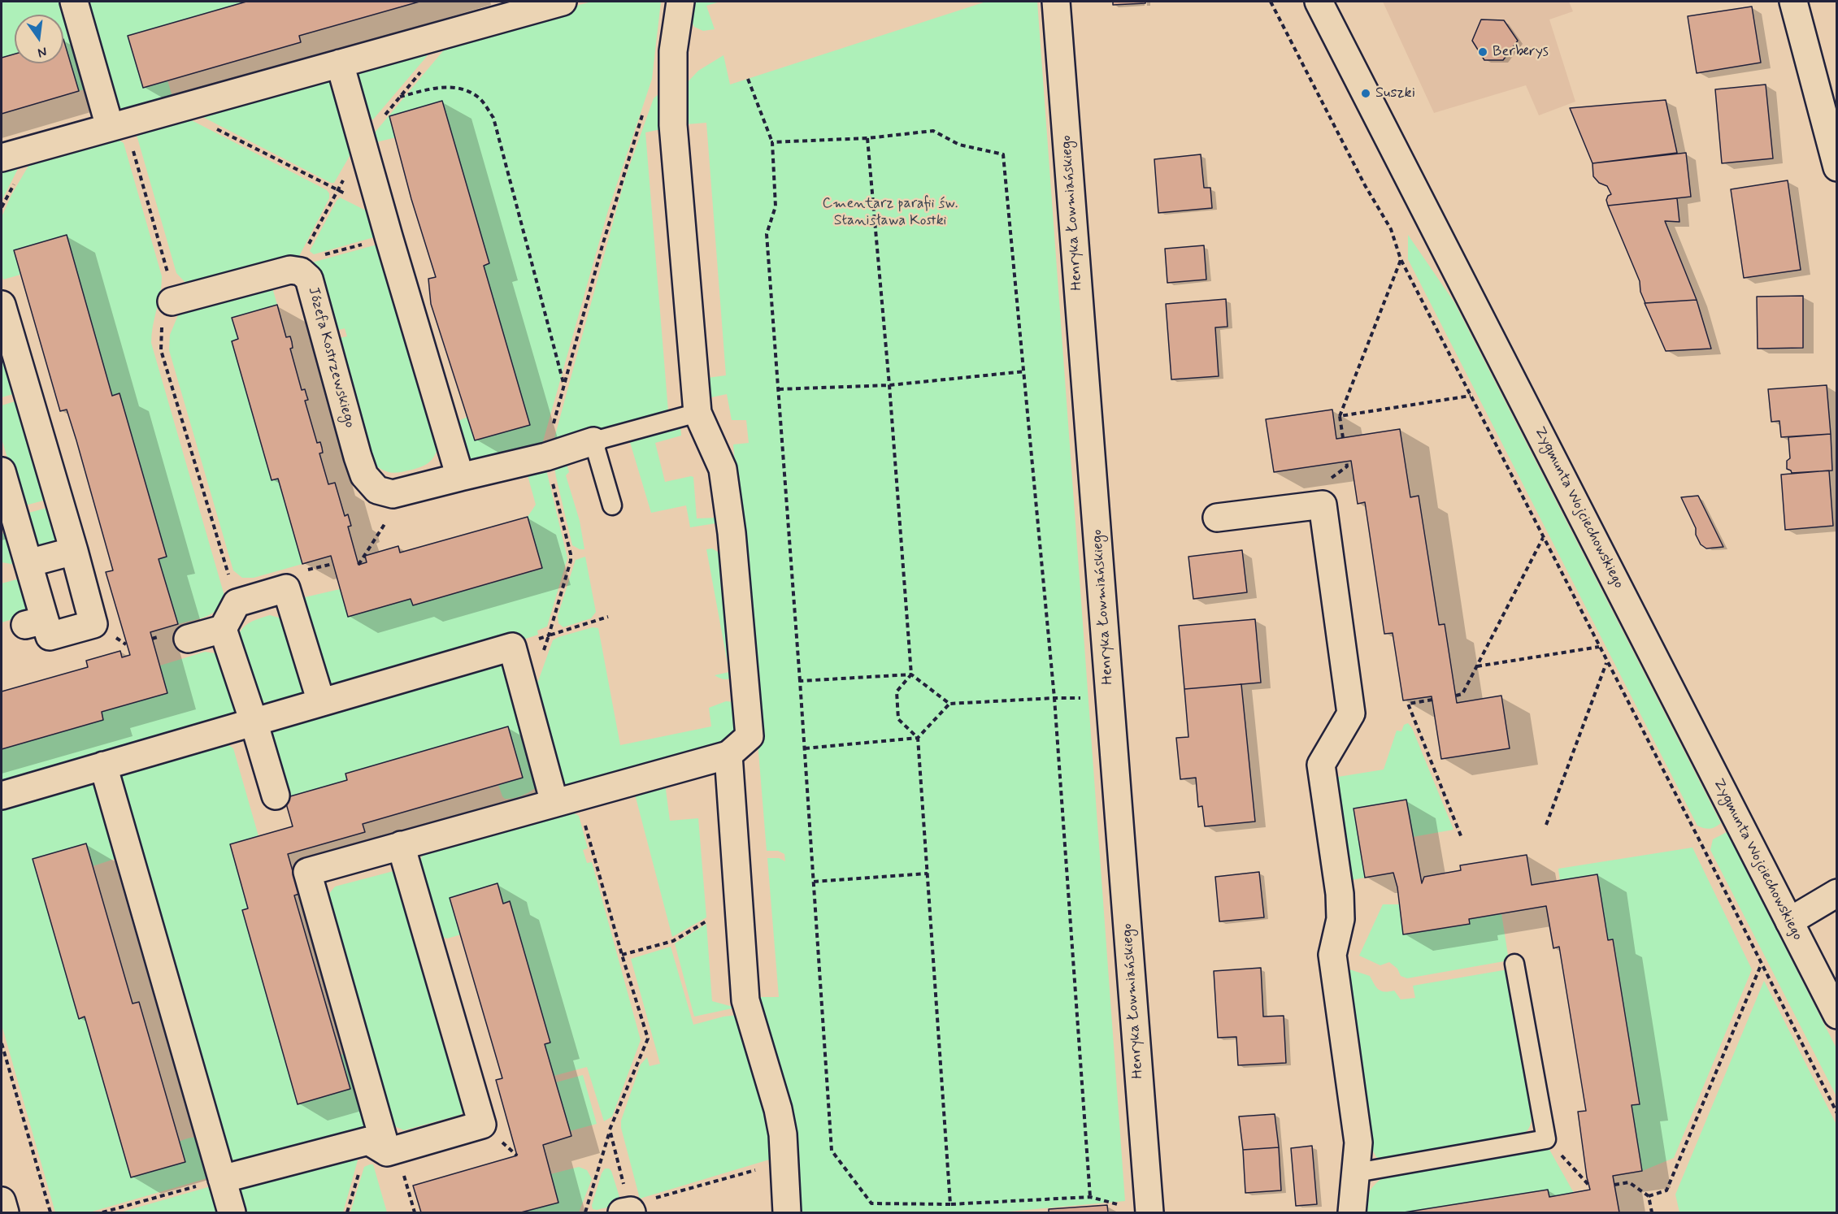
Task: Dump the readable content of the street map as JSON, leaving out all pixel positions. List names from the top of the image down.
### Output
{
  "streets": {
    "street": ["Henryka Łowmiańskiego", "Józefa Kostrzewskiego", "Zygmunta Wojciechowskiego"]
  },
  "parks": ["Cmentarz parafii św. Stanisława Kostki"],
  "places": ["Berberys", "Suszki"],
  "north": "bottom"
}
